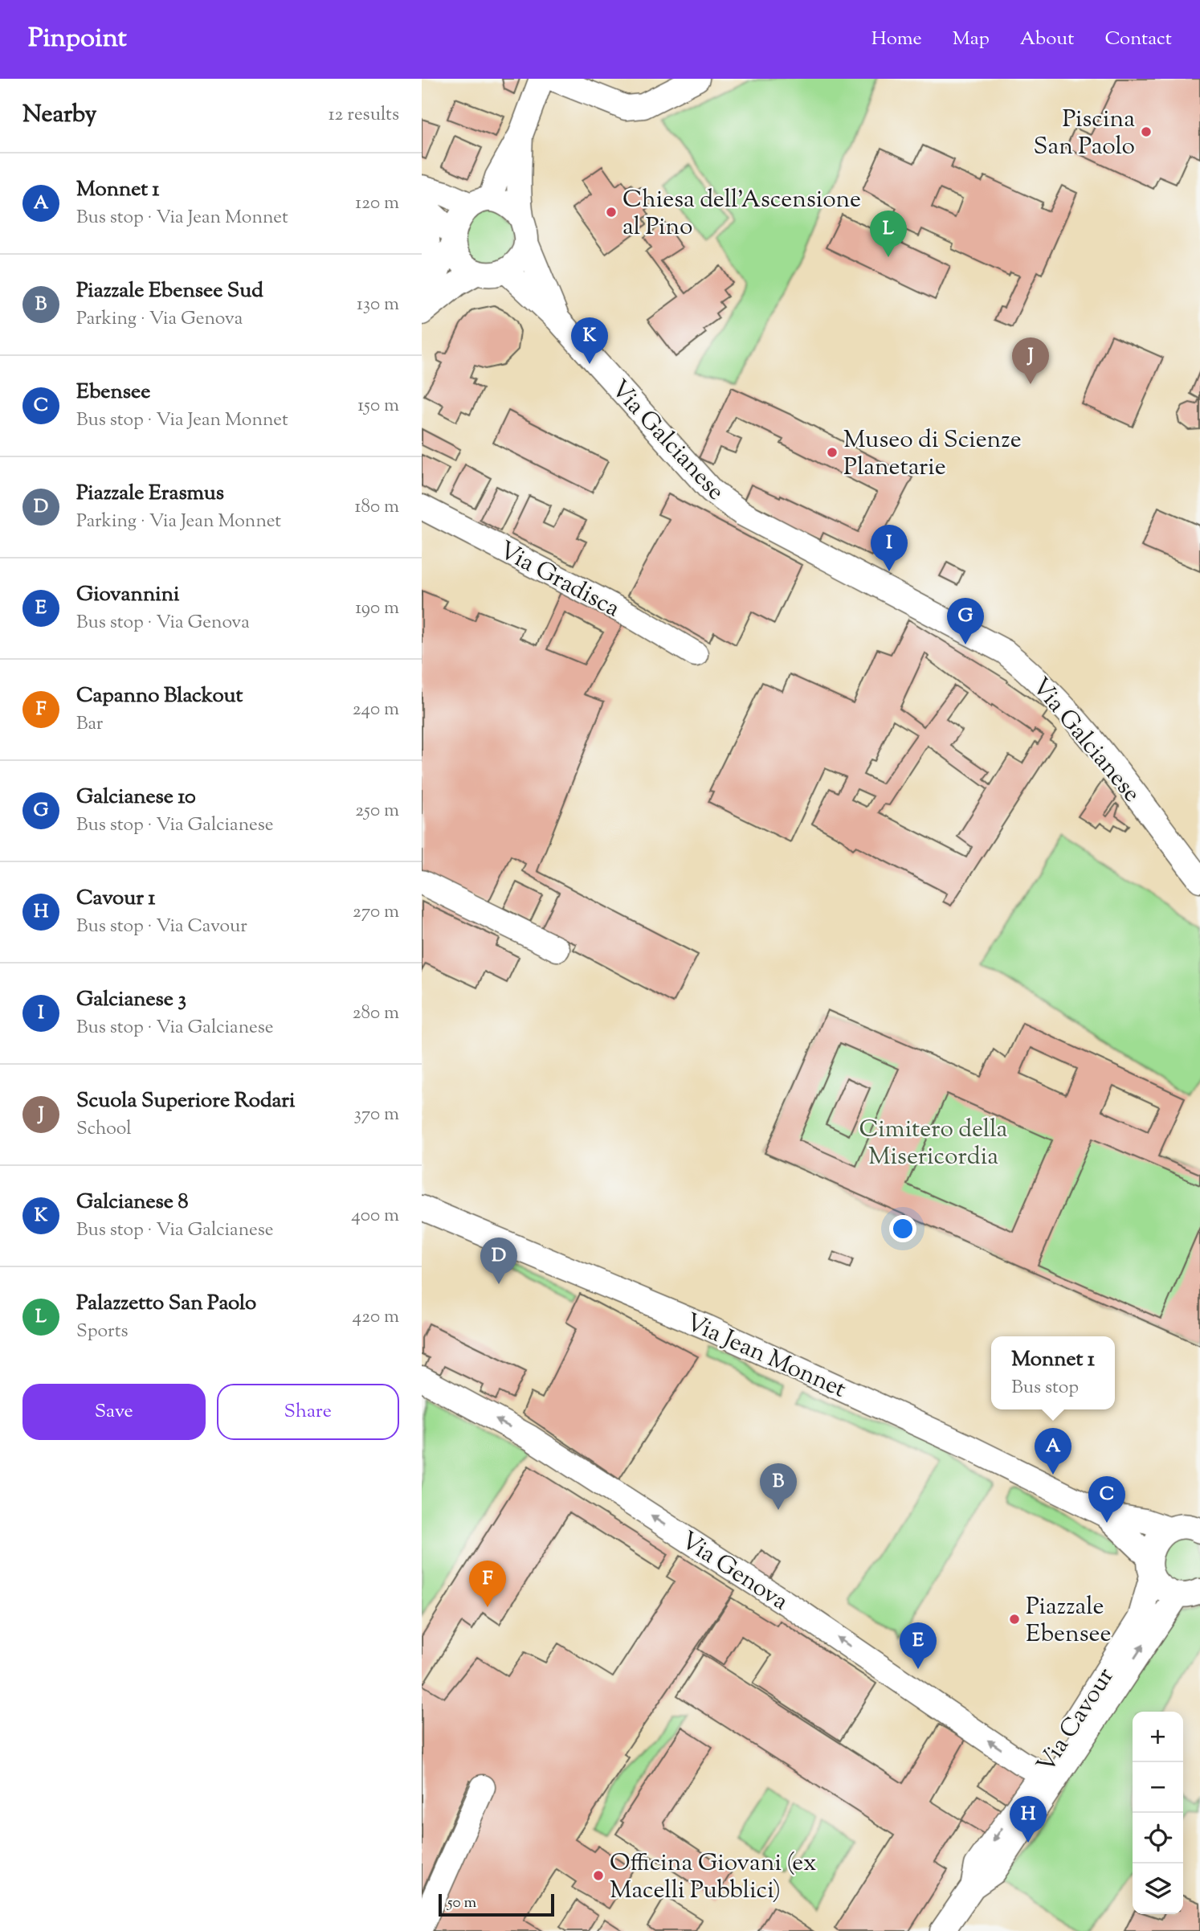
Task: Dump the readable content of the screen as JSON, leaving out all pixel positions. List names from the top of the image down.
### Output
{
  "streets": {
    "street": [
      "Via Galcianese",
      "Via Gradisca",
      "Via Jean Monnet",
      "Via Genova",
      "Via Cavour"
    ]
  },
  "crossings": [
    ["Via Jean Monnet", "Via Cavour"],
    ["Via Genova", "Via Cavour"]
  ],
  "one_way": ["Via Genova"],
  "parks": ["Cimitero della Misericordia"],
  "places": [
    "Piscina San Paolo",
    "Chiesa dell'Ascensione al Pino",
    "Museo di Scienze Planetarie",
    "Piazzale Ebensee",
    "Officina Giovani (ex Macelli Pubblici)"
  ],
  "scale_bar": "50 m",
  "page": {
    "header": "Pinpoint",
    "nav": [
      "Home",
      "Map",
      "About",
      "Contact"
    ],
    "heading": ["Nearby", "12 results"],
    "list": [
      {
        "mark": "A",
        "name": "Monnet 1",
        "note": "Bus stop · Via Jean Monnet",
        "value": "120 m"
      },
      {
        "mark": "B",
        "name": "Piazzale Ebensee Sud",
        "note": "Parking · Via Genova",
        "value": "130 m"
      },
      {
        "mark": "C",
        "name": "Ebensee",
        "note": "Bus stop · Via Jean Monnet",
        "value": "150 m"
      },
      {
        "mark": "D",
        "name": "Piazzale Erasmus",
        "note": "Parking · Via Jean Monnet",
        "value": "180 m"
      },
      {
        "mark": "E",
        "name": "Giovannini",
        "note": "Bus stop · Via Genova",
        "value": "190 m"
      },
      {
        "mark": "F",
        "name": "Capanno Blackout",
        "note": "Bar",
        "value": "240 m"
      },
      {
        "mark": "G",
        "name": "Galcianese 10",
        "note": "Bus stop · Via Galcianese",
        "value": "250 m"
      },
      {
        "mark": "H",
        "name": "Cavour 1",
        "note": "Bus stop · Via Cavour",
        "value": "270 m"
      },
      {
        "mark": "I",
        "name": "Galcianese 3",
        "note": "Bus stop · Via Galcianese",
        "value": "280 m"
      },
      {
        "mark": "J",
        "name": "Scuola Superiore Rodari",
        "note": "School",
        "value": "370 m"
      },
      {
        "mark": "K",
        "name": "Galcianese 8",
        "note": "Bus stop · Via Galcianese",
        "value": "400 m"
      },
      {
        "mark": "L",
        "name": "Palazzetto San Paolo",
        "note": "Sports",
        "value": "420 m"
      }
    ],
    "pins": [
      "L",
      "K",
      "J",
      "I",
      "G",
      "D",
      "A",
      "B",
      "C",
      "F",
      "E",
      "H"
    ],
    "popup": ["Monnet 1", "Bus stop"],
    "buttons": ["Save", "Share"],
    "map_buttons": ["+", "−"],
    "scale": "50 m"
  }
}
